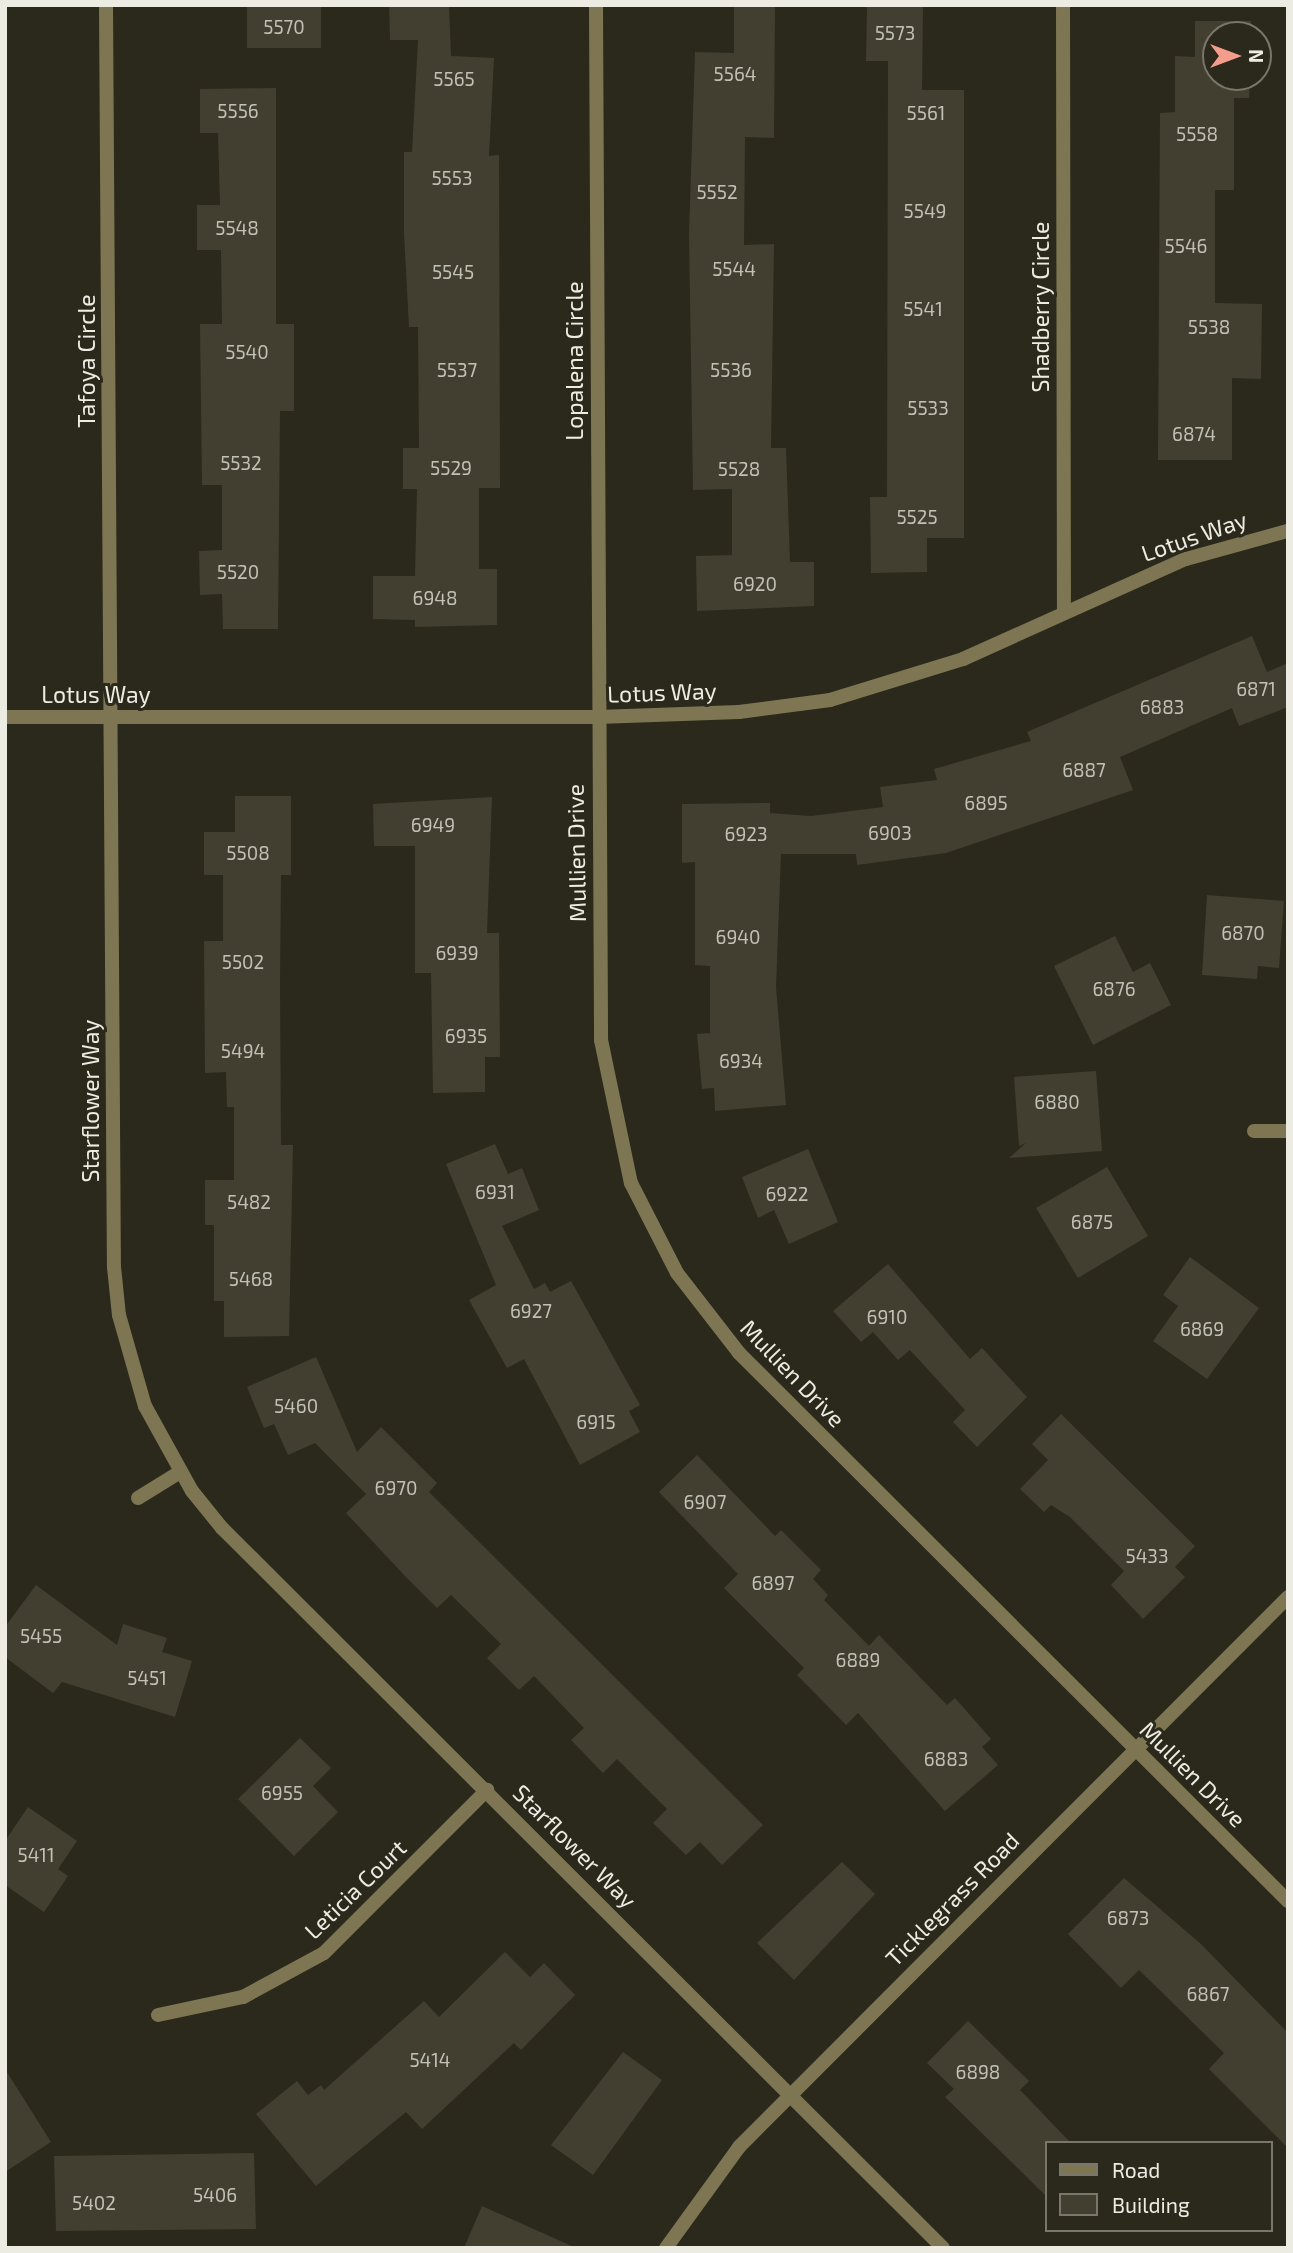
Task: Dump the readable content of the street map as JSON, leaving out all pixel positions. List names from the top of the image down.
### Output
{
  "streets": {
    "street": [
      "Shadberry Circle",
      "Tafoya Circle",
      "Lopalena Circle",
      "Lotus Way",
      "Mullien Drive",
      "Starflower Way",
      "Leticia Court",
      "Ticklegrass Road"
    ]
  },
  "crossings": [
    ["Shadberry Circle", "Lotus Way"],
    ["Tafoya Circle", "Lotus Way"],
    ["Tafoya Circle", "Starflower Way"],
    ["Lopalena Circle", "Lotus Way"],
    ["Lopalena Circle", "Mullien Drive"],
    ["Lotus Way", "Mullien Drive"],
    ["Lotus Way", "Starflower Way"],
    ["Mullien Drive", "Ticklegrass Road"],
    ["Starflower Way", "Leticia Court"],
    ["Starflower Way", "Ticklegrass Road"]
  ],
  "house_numbers": [
    "5570",
    "5573",
    "5564",
    "5565",
    "5556",
    "5561",
    "5558",
    "5553",
    "5552",
    "5549",
    "5548",
    "5546",
    "5544",
    "5545",
    "5541",
    "5538",
    "5540",
    "5537",
    "5536",
    "5533",
    "6874",
    "5532",
    "5529",
    "5528",
    "5525",
    "5520",
    "6920",
    "6948",
    "6871",
    "6883",
    "6887",
    "6895",
    "6949",
    "6903",
    "6923",
    "5508",
    "6870",
    "6940",
    "6939",
    "5502",
    "6876",
    "6935",
    "5494",
    "6934",
    "6880",
    "6931",
    "6922",
    "5482",
    "6875",
    "5468",
    "6927",
    "6910",
    "6869",
    "5460",
    "6915",
    "6970",
    "6907",
    "5433",
    "6897",
    "5455",
    "6889",
    "5451",
    "6883",
    "6955",
    "5411",
    "6873",
    "6867",
    "5414",
    "6898",
    "5406",
    "5402"
  ],
  "legend": ["Road", "Building"],
  "north": "right"
}
